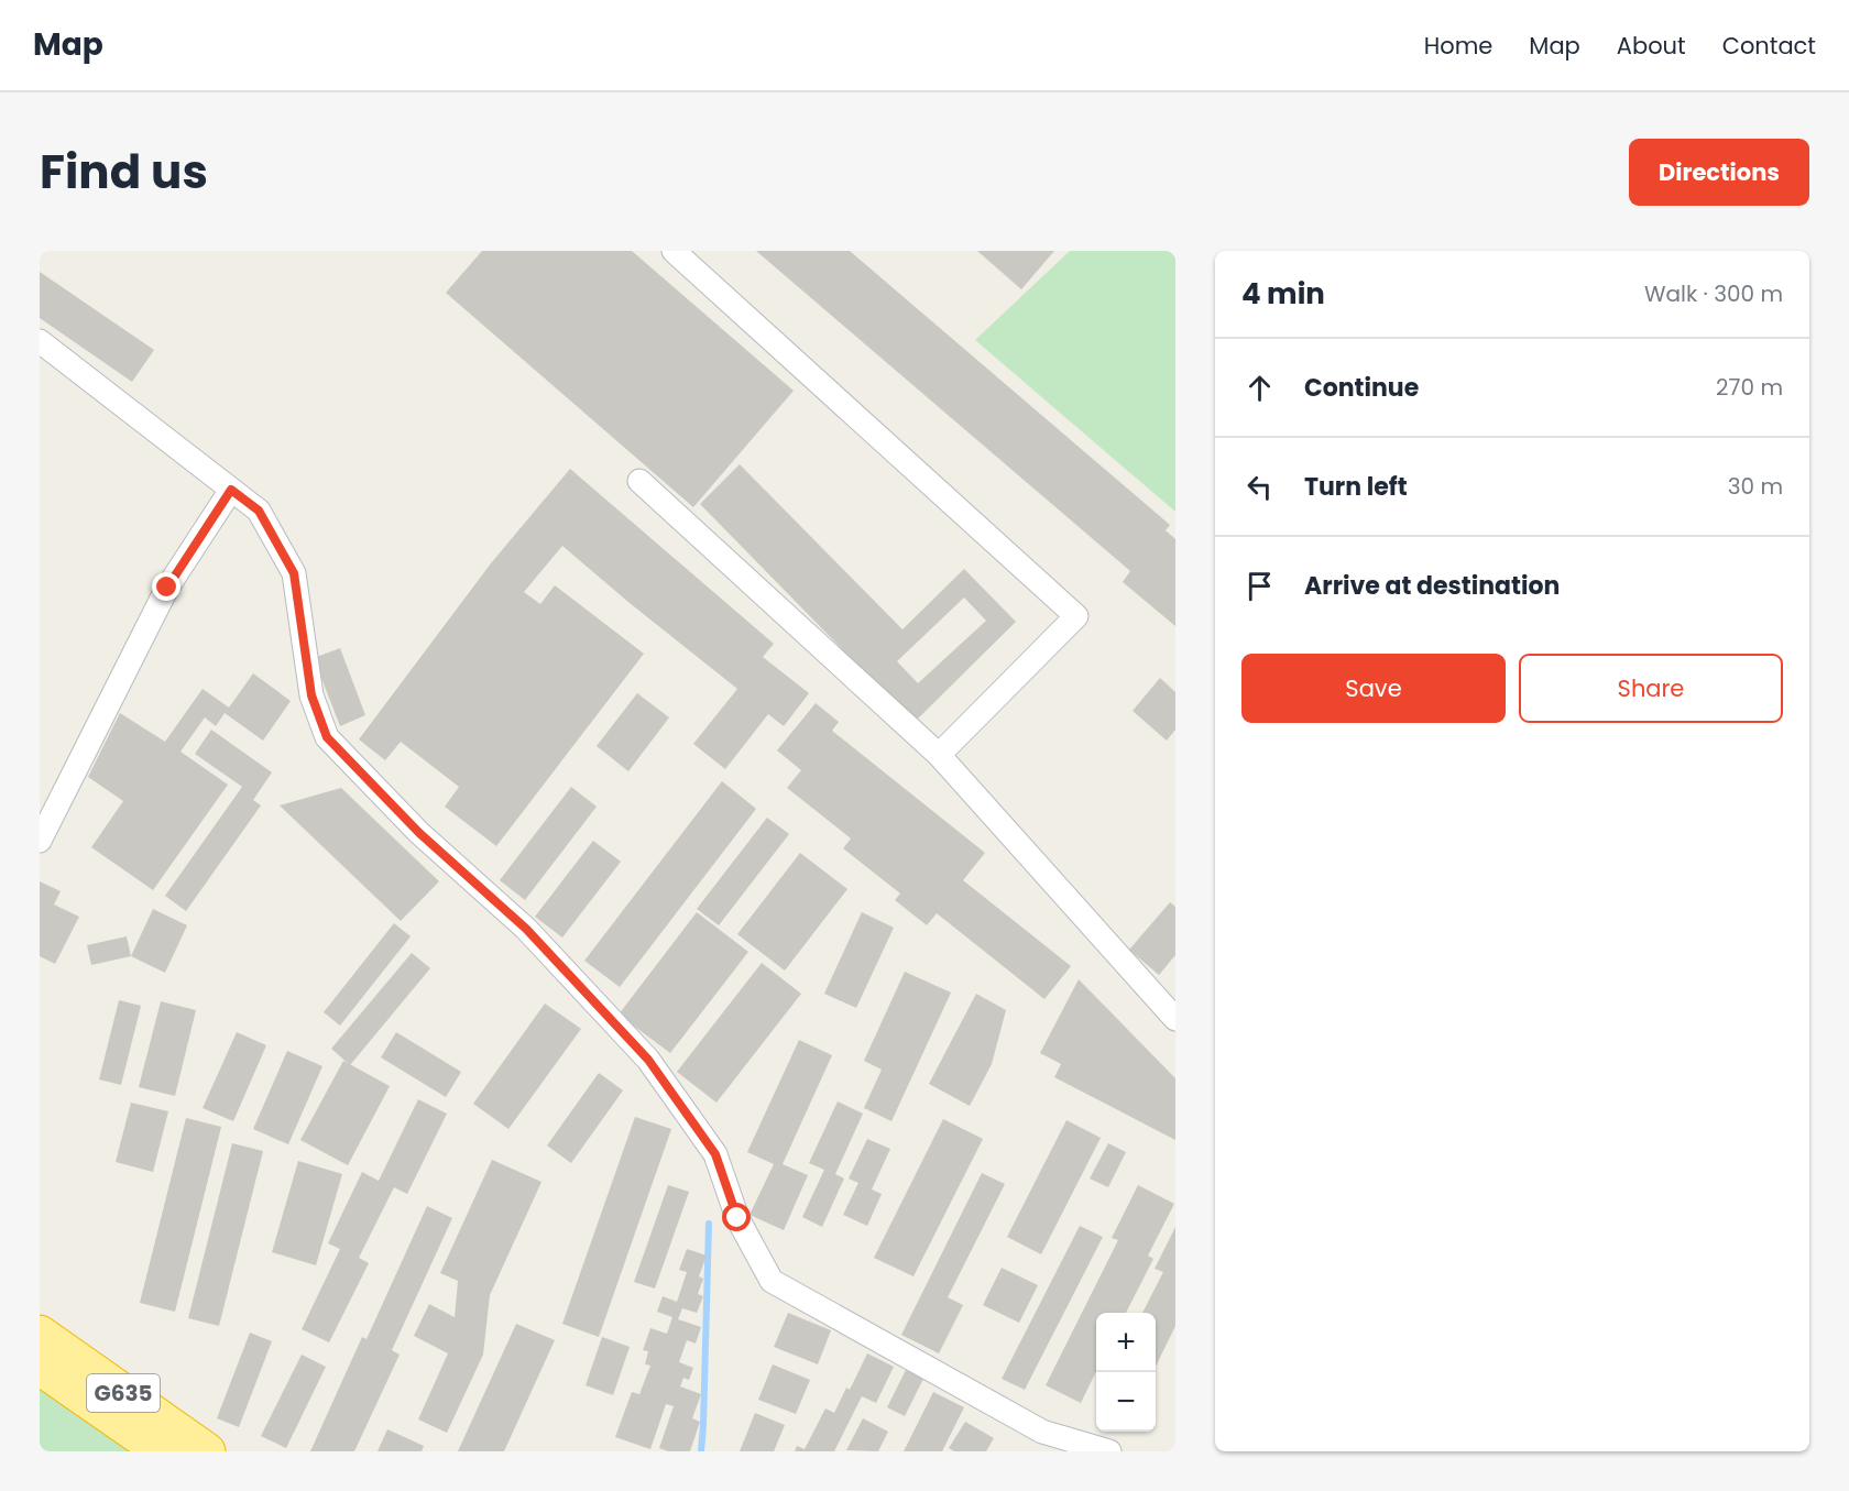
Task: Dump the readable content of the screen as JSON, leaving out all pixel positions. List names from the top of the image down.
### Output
{
  "streets": {
    "highway": ["G635"]
  },
  "page": {
    "header": "Map",
    "nav": [
      "Home",
      "Map",
      "About",
      "Contact"
    ],
    "title": "Find us",
    "buttons": [
      "Directions",
      ["Save", "Share"]
    ],
    "heading": ["4 min", "Walk · 300 m"],
    "list": [
      ["Continue", "270 m"],
      ["Turn left", "30 m"],
      "Arrive at destination"
    ],
    "map_buttons": ["+", "−"]
  }
}
